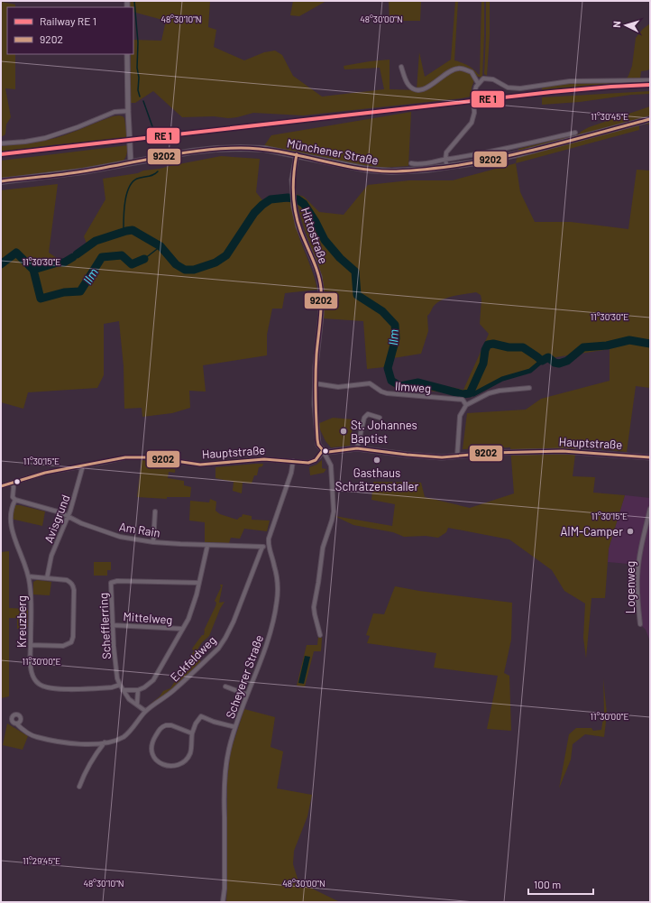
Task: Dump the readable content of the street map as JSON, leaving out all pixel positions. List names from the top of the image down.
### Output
{
  "streets": {
    "main road": ["Münchener Straße"],
    "street": [
      "Hittostraße",
      "Ilmweg",
      "Hauptstraße",
      "Avisgrund",
      "Am Rain",
      "Logenweg",
      "Mittelweg",
      "Kreuzberg",
      "Schefflerring",
      "Eckfeldweg",
      "Scheyerer Straße"
    ]
  },
  "crossings": [
    ["Münchener Straße", "Hittostraße"],
    ["Hittostraße", "Ilmweg"],
    ["Hittostraße", "Hauptstraße"],
    ["Hauptstraße", "Avisgrund"],
    ["Avisgrund", "Am Rain"],
    ["Am Rain", "Kreuzberg"],
    ["Am Rain", "Eckfeldweg"],
    ["Am Rain", "Scheyerer Straße"],
    ["Mittelweg", "Schefflerring"],
    ["Kreuzberg", "Schefflerring"],
    ["Schefflerring", "Eckfeldweg"]
  ],
  "water": ["Ilm"],
  "places": ["St. Johannes Baptist", "Gasthaus Schrätzenstaller", "AIM-Camper"],
  "lines": ["transit line 9202"],
  "legend": ["Railway RE 1", "9202"],
  "scale_bar": "100 m",
  "north": "left",
  "coordinates": [
    "48°30'10\"N",
    "48°30'00\"N",
    "11°30'45\"E",
    "11°30'30\"E",
    "11°30'15\"E",
    "11°30'00\"E",
    "11°29'45\"E"
  ]
}
